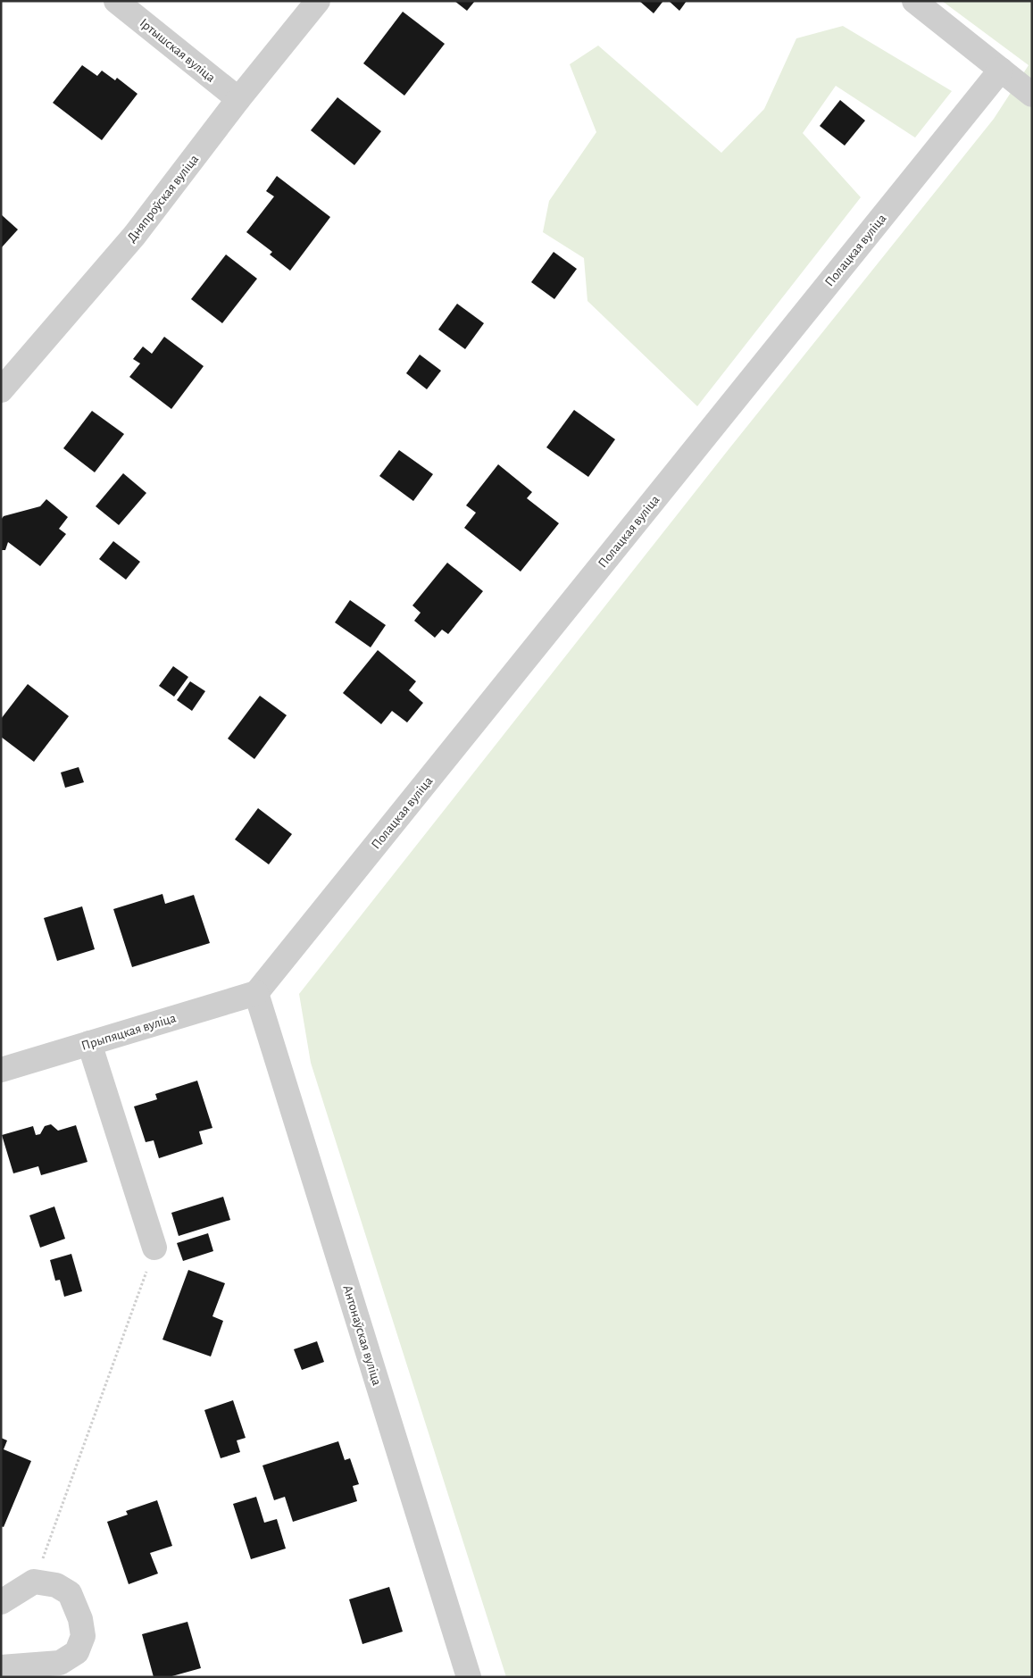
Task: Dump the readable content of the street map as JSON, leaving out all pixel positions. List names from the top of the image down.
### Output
{
  "streets": {
    "street": [
      "Іртышская вуліца",
      "Дняпроўская вуліца",
      "Полацкая вуліца",
      "Прыпяцкая вуліца",
      "Антонаўская вуліца"
    ]
  },
  "crossings": [
    ["Іртышская вуліца", "Дняпроўская вуліца"],
    ["Полацкая вуліца", "Прыпяцкая вуліца"],
    ["Полацкая вуліца", "Антонаўская вуліца"],
    ["Прыпяцкая вуліца", "Антонаўская вуліца"]
  ]
}
